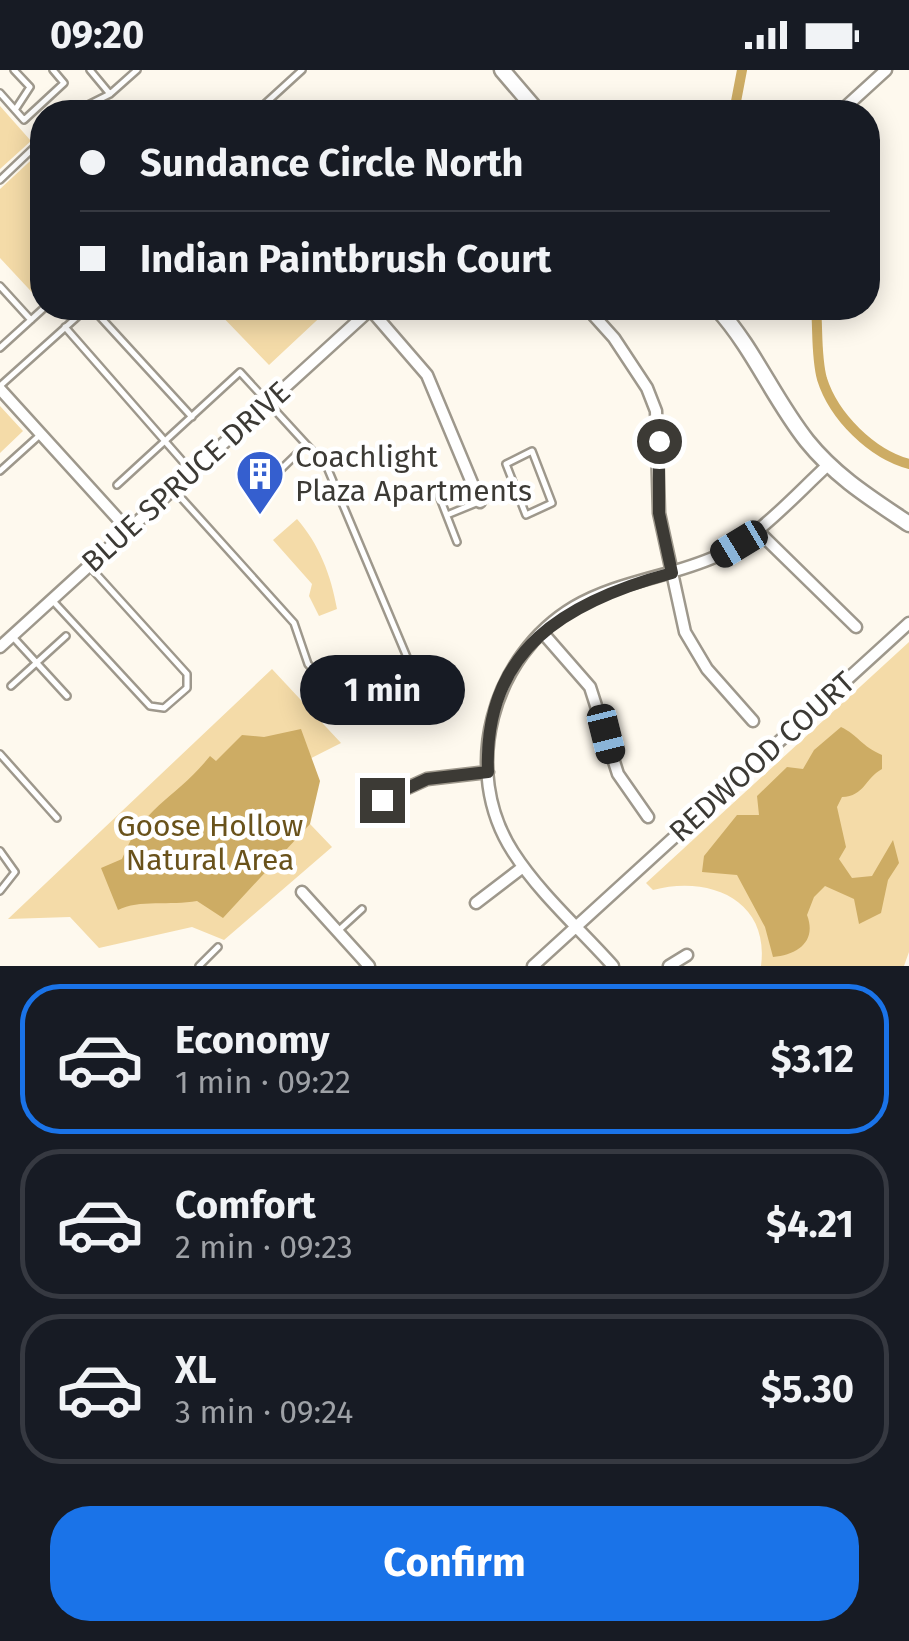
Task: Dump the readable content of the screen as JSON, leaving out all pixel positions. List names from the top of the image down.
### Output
{
  "streets": {
    "street": ["BLUE SPRUCE DRIVE", "REDWOOD COURT"]
  },
  "parks": ["Goose Hollow Natural Area"],
  "places": {
    "building": ["Coachlight Plaza Apartments"]
  },
  "page": {
    "status": "09:20",
    "banner": ["Sundance Circle North", "Indian Paintbrush Court"],
    "bubble": "1 min",
    "list": [
      {
        "name": "Economy",
        "note": "1 min · 09:22",
        "value": "$3.12"
      },
      {
        "name": "Comfort",
        "note": "2 min · 09:23",
        "value": "$4.21"
      },
      {
        "name": "XL",
        "note": "3 min · 09:24",
        "value": "$5.30"
      }
    ],
    "buttons": "Confirm"
  }
}
